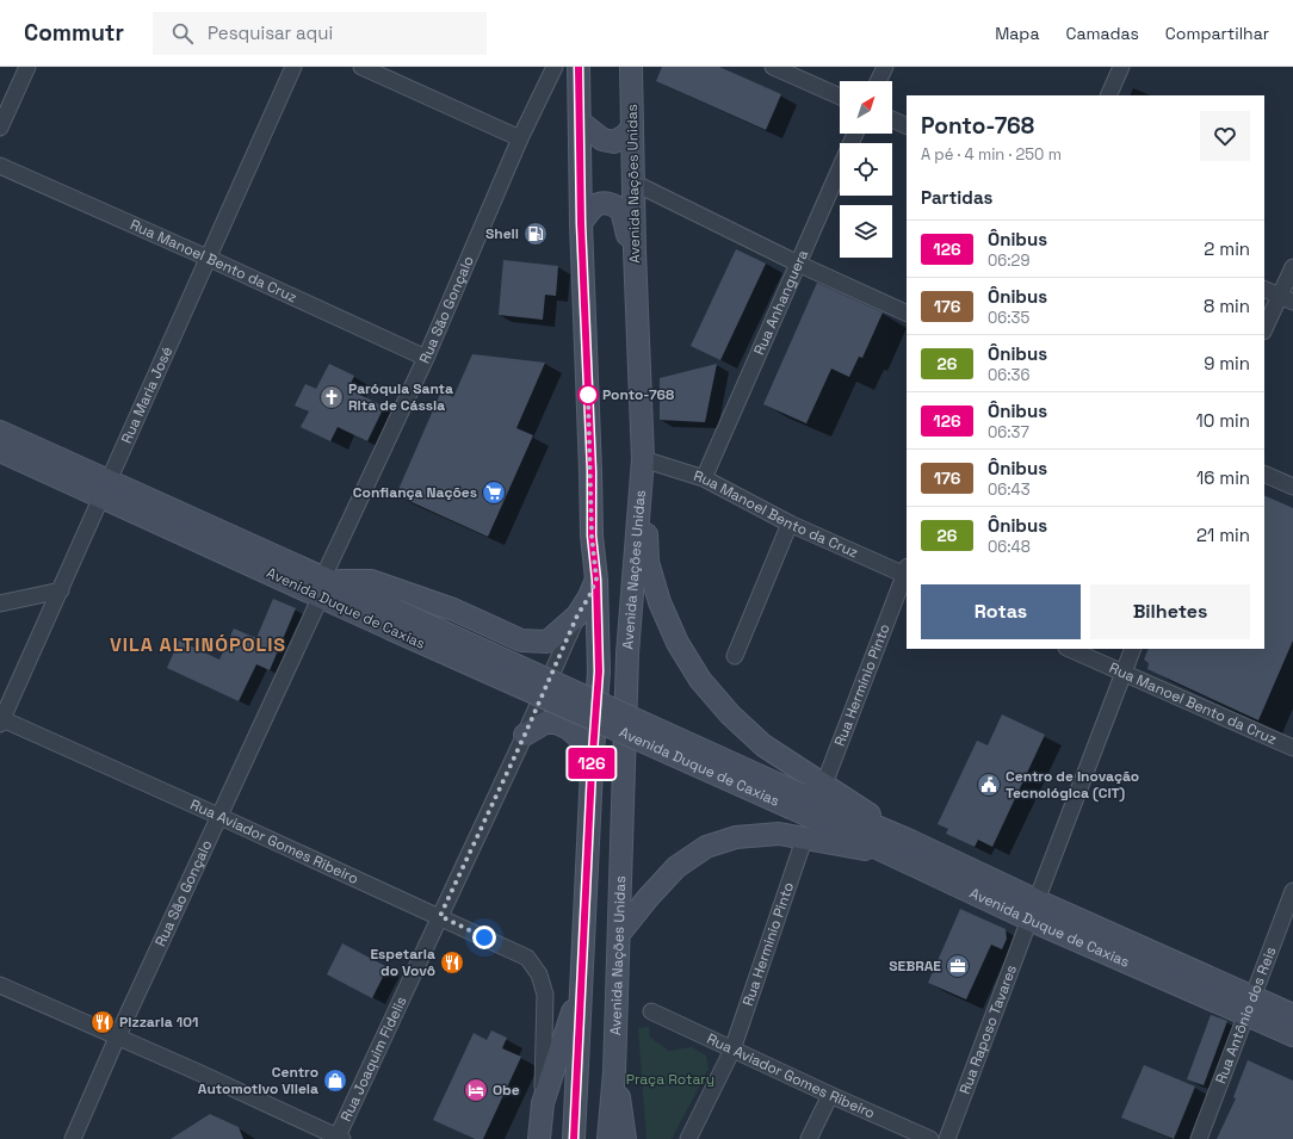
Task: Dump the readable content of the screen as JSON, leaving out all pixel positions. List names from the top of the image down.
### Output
{
  "streets": {
    "main road": ["Avenida Nações Unidas", "Avenida Duque de Caxias"],
    "street": [
      "Rua Manoel Bento da Cruz",
      "Rua Anhanguera",
      "Rua São Gonçalo",
      "Rua Maria José",
      "Rua Hermínio Pinto",
      "Rua Aviador Gomes Ribeiro",
      "Rua Herminio Pinto",
      "Rua Antônio dos Reis",
      "Rua Raposo Tavares",
      "Rua Joaquim Fidelis"
    ]
  },
  "crossings": [
    ["Avenida Nações Unidas", "Rua Manoel Bento da Cruz"],
    ["Rua Manoel Bento da Cruz", "Rua Anhanguera"],
    ["Rua Manoel Bento da Cruz", "Rua São Gonçalo"],
    ["Rua Manoel Bento da Cruz", "Rua Maria José"],
    ["Rua Manoel Bento da Cruz", "Rua Hermínio Pinto"],
    ["Rua Manoel Bento da Cruz", "Rua Raposo Tavares"],
    ["Rua São Gonçalo", "Avenida Duque de Caxias"],
    ["Rua São Gonçalo", "Rua Aviador Gomes Ribeiro"],
    ["Rua Maria José", "Avenida Duque de Caxias"],
    ["Rua Maria José", "Rua Aviador Gomes Ribeiro"],
    ["Avenida Duque de Caxias", "Rua Hermínio Pinto"],
    ["Avenida Duque de Caxias", "Rua Antônio dos Reis"],
    ["Avenida Duque de Caxias", "Rua Raposo Tavares"],
    ["Rua Aviador Gomes Ribeiro", "Rua Herminio Pinto"],
    ["Rua Aviador Gomes Ribeiro", "Rua Joaquim Fidelis"]
  ],
  "districts": ["VILA ALTINÓPOLIS"],
  "parks": ["Praça Rotary"],
  "places": {
    "fuel station": ["Shell"],
    "other": ["Ponto-768"],
    "church": ["Paróquia Santa Rita de Cássia"],
    "supermarket": ["Confiança Nações"],
    "public building": ["Centro de Inovação Tecnológica (CIT)"],
    "restaurant": ["Espetaria do Vovô", "Pizzaria 101"],
    "office": ["SEBRAE"],
    "shop": ["Centro Automotivo Vilela"],
    "hotel": ["Obe"]
  },
  "lines": ["bus line 126"],
  "north": "top right",
  "page": {
    "header": "Commutr",
    "search": "Pesquisar aqui",
    "nav": ["Mapa", "Camadas", "Compartilhar"],
    "on_map": "126",
    "heading": [
      ["Ponto-768", "A pé · 4 min · 250 m"],
      "Partidas"
    ],
    "list": [
      {
        "mark": "126",
        "name": "Ônibus",
        "note": "06:29",
        "value": "2 min"
      },
      {
        "mark": "176",
        "name": "Ônibus",
        "note": "06:35",
        "value": "8 min"
      },
      {
        "mark": "26",
        "name": "Ônibus",
        "note": "06:36",
        "value": "9 min"
      },
      {
        "mark": "126",
        "name": "Ônibus",
        "note": "06:37",
        "value": "10 min"
      },
      {
        "mark": "176",
        "name": "Ônibus",
        "note": "06:43",
        "value": "16 min"
      },
      {
        "mark": "26",
        "name": "Ônibus",
        "note": "06:48",
        "value": "21 min"
      }
    ],
    "buttons": ["Rotas", "Bilhetes"]
  }
}
